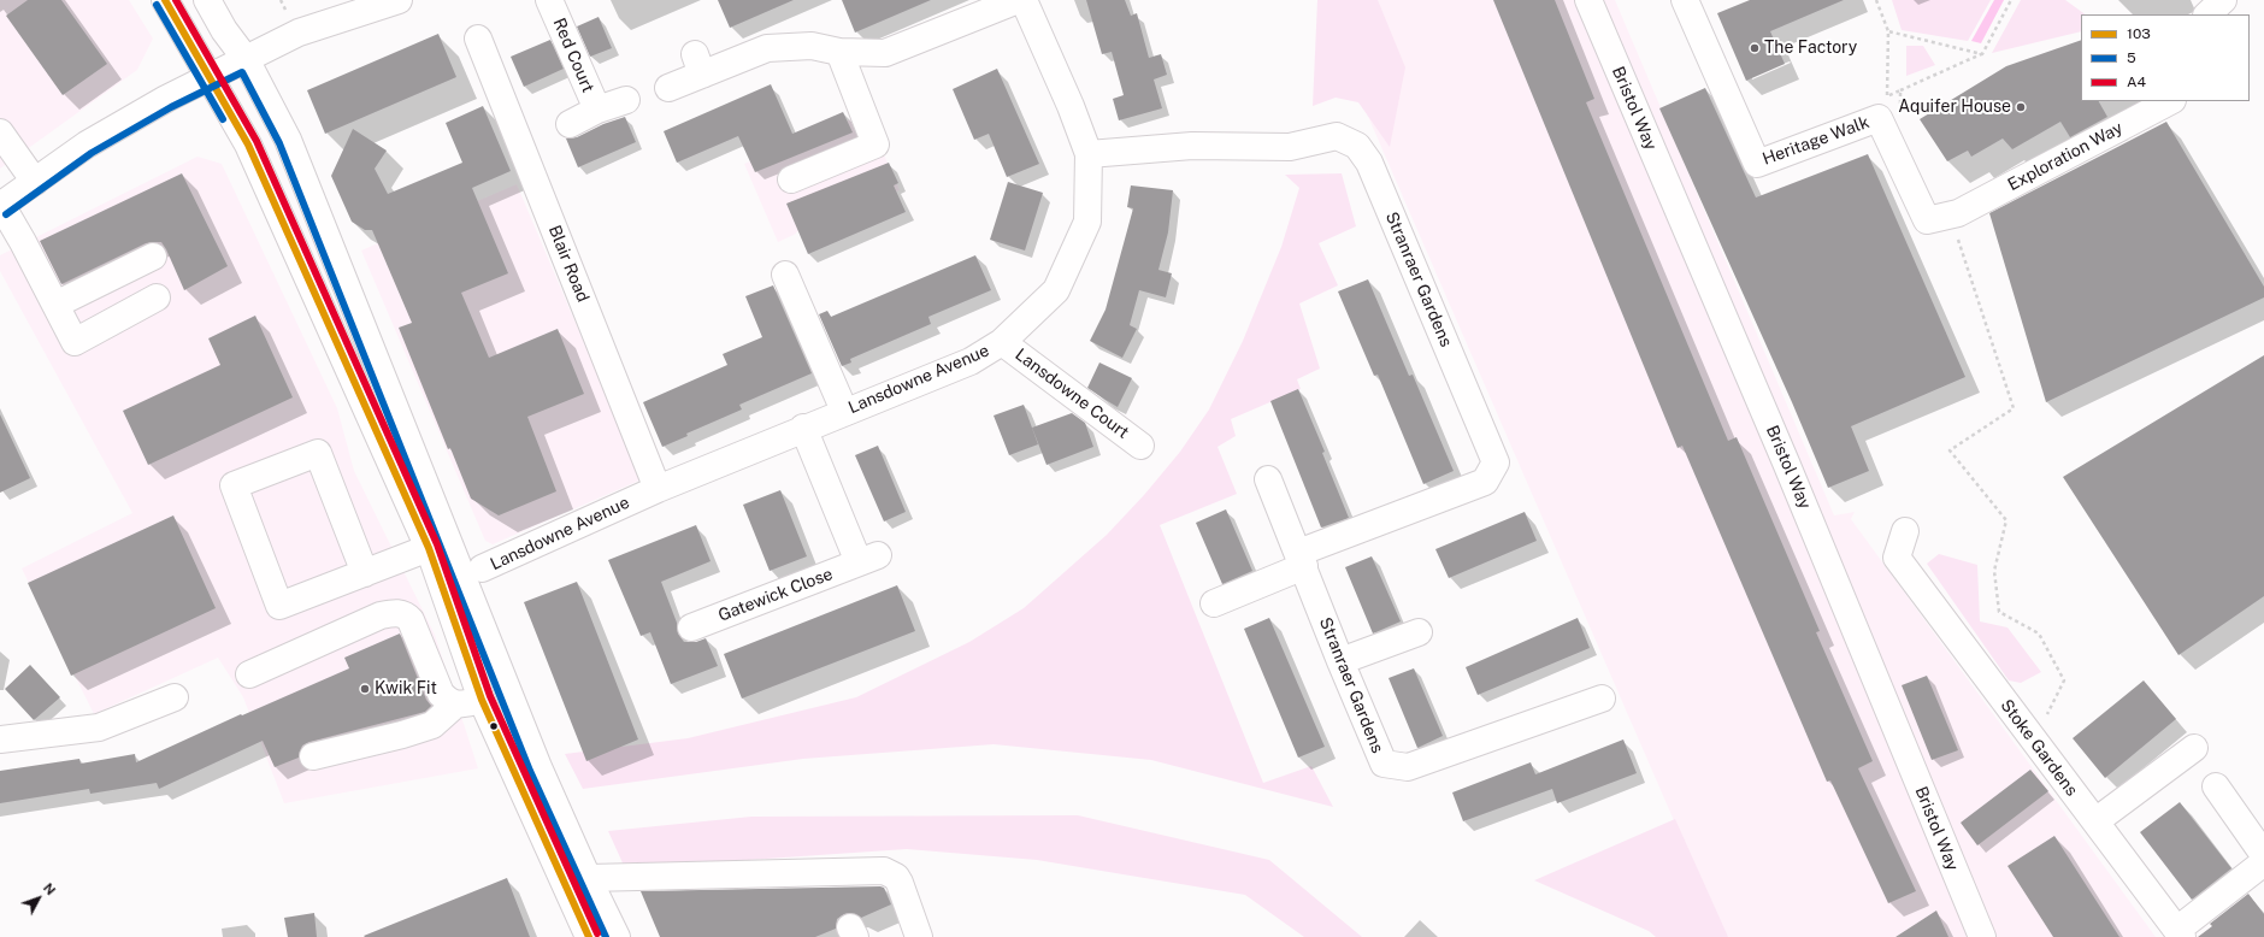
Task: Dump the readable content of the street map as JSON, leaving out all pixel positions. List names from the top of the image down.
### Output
{
  "streets": {
    "street": [
      "Red Court",
      "Bristol Way",
      "Heritage Walk",
      "Exploration Way",
      "Blair Road",
      "Stranraer Gardens",
      "Lansdowne Avenue",
      "Lansdowne Court",
      "Gatewick Close",
      "Stoke Gardens"
    ]
  },
  "crossings": [
    ["Heritage Walk", "Exploration Way"],
    ["Blair Road", "Lansdowne Avenue"],
    ["Stranraer Gardens", "Lansdowne Avenue"],
    ["Lansdowne Avenue", "Lansdowne Court"],
    ["Lansdowne Avenue", "Gatewick Close"]
  ],
  "places": ["The Factory", "Aquifer House", "Kwik Fit"],
  "lines": ["transit line 103", "transit line A4", "transit line 5"],
  "legend": ["103", "5", "A4"],
  "north": "top right"
}
